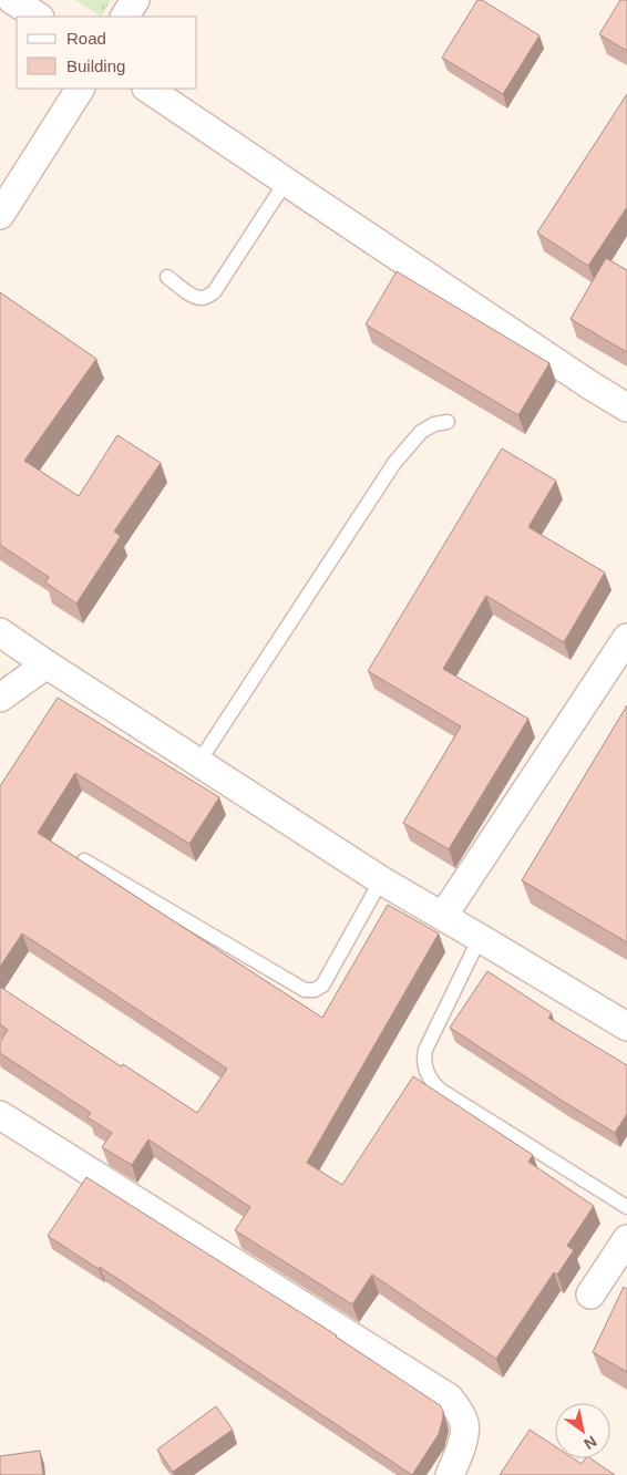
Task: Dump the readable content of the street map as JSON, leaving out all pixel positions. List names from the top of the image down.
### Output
{
  "legend": ["Road", "Building"],
  "north": "bottom right"
}
